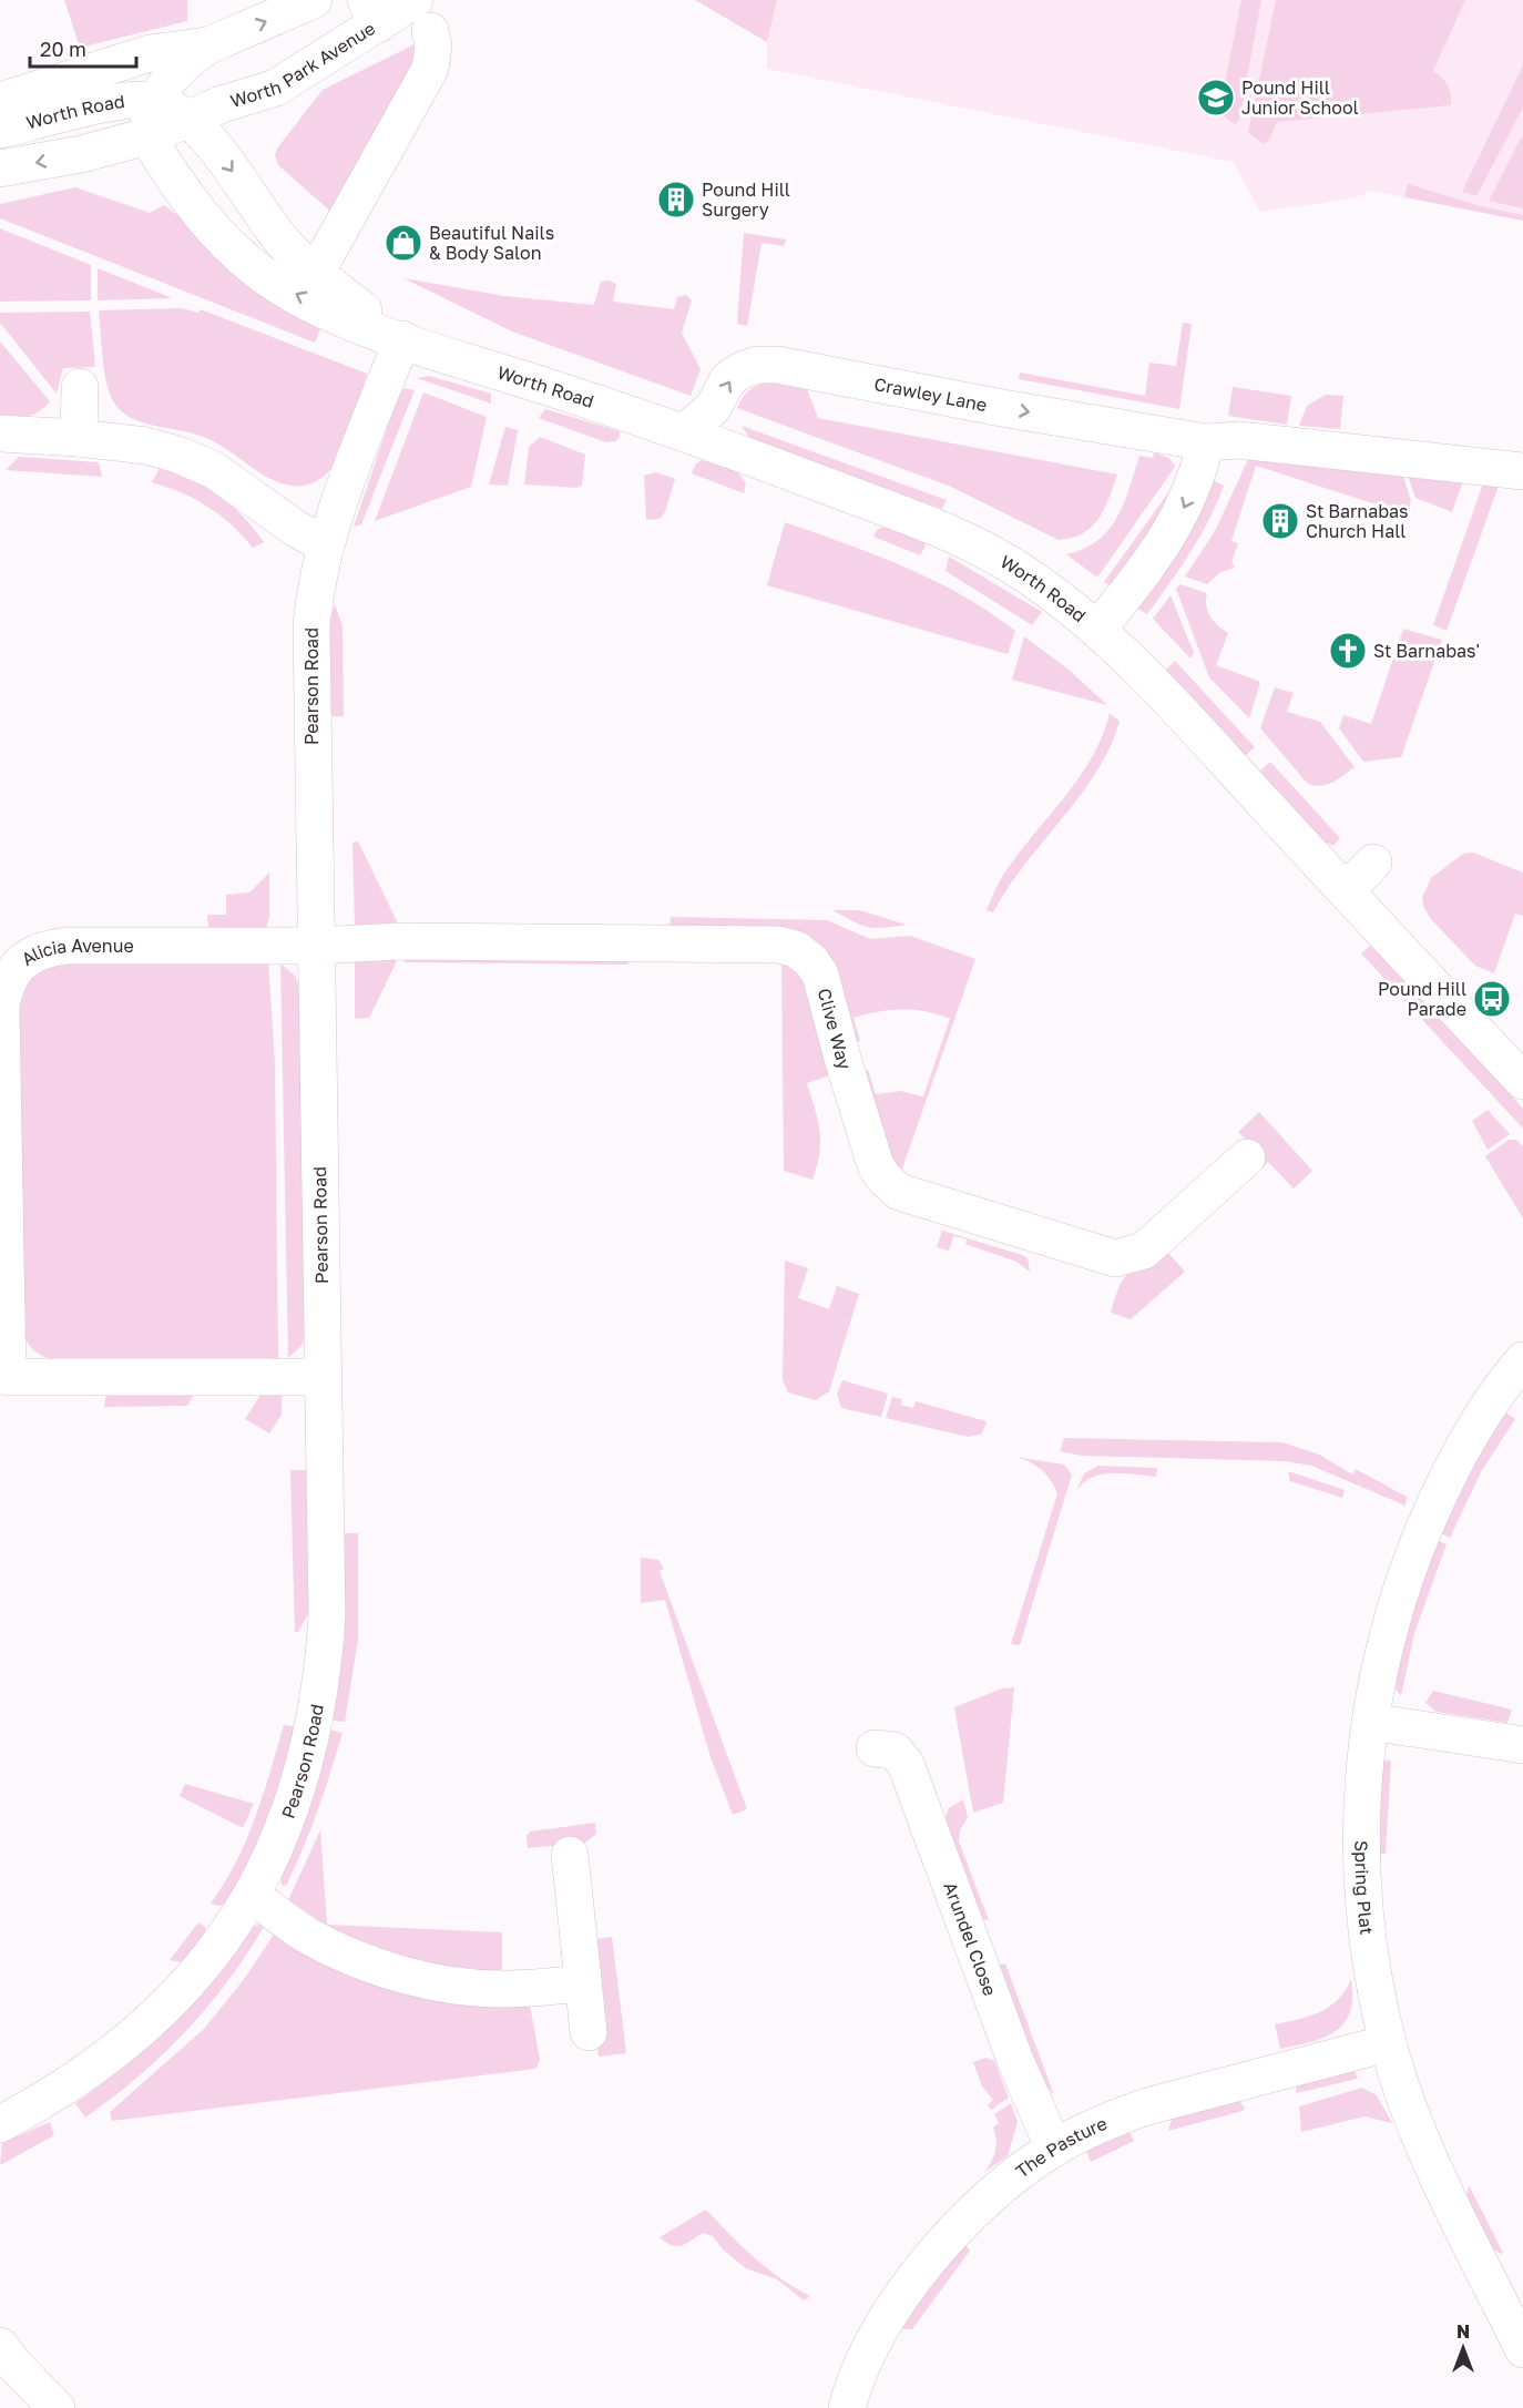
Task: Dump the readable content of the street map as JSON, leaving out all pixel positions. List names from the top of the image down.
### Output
{
  "streets": {
    "street": [
      "Worth Park Avenue",
      "Worth Road",
      "Crawley Lane",
      "Pearson Road",
      "Alicia Avenue",
      "Clive Way",
      "Spring Plat",
      "Arundel Close",
      "The Pasture"
    ]
  },
  "crossings": [
    ["Worth Park Avenue", "Worth Road"],
    ["Worth Road", "Crawley Lane"],
    ["Worth Road", "Pearson Road"],
    ["Pearson Road", "Alicia Avenue"],
    ["Pearson Road", "Clive Way"],
    ["Alicia Avenue", "Clive Way"],
    ["Spring Plat", "The Pasture"],
    ["Arundel Close", "The Pasture"]
  ],
  "one_way": ["Crawley Lane"],
  "places": {
    "school or university": ["Pound Hill Junior School"],
    "building": ["Pound Hill Surgery", "St Barnabas Church Hall"],
    "shop": ["Beautiful Nails & Body Salon"],
    "church": ["St Barnabas'"],
    "bus stop": ["Pound Hill Parade"]
  },
  "scale_bar": "20 m",
  "north": "top"
}
